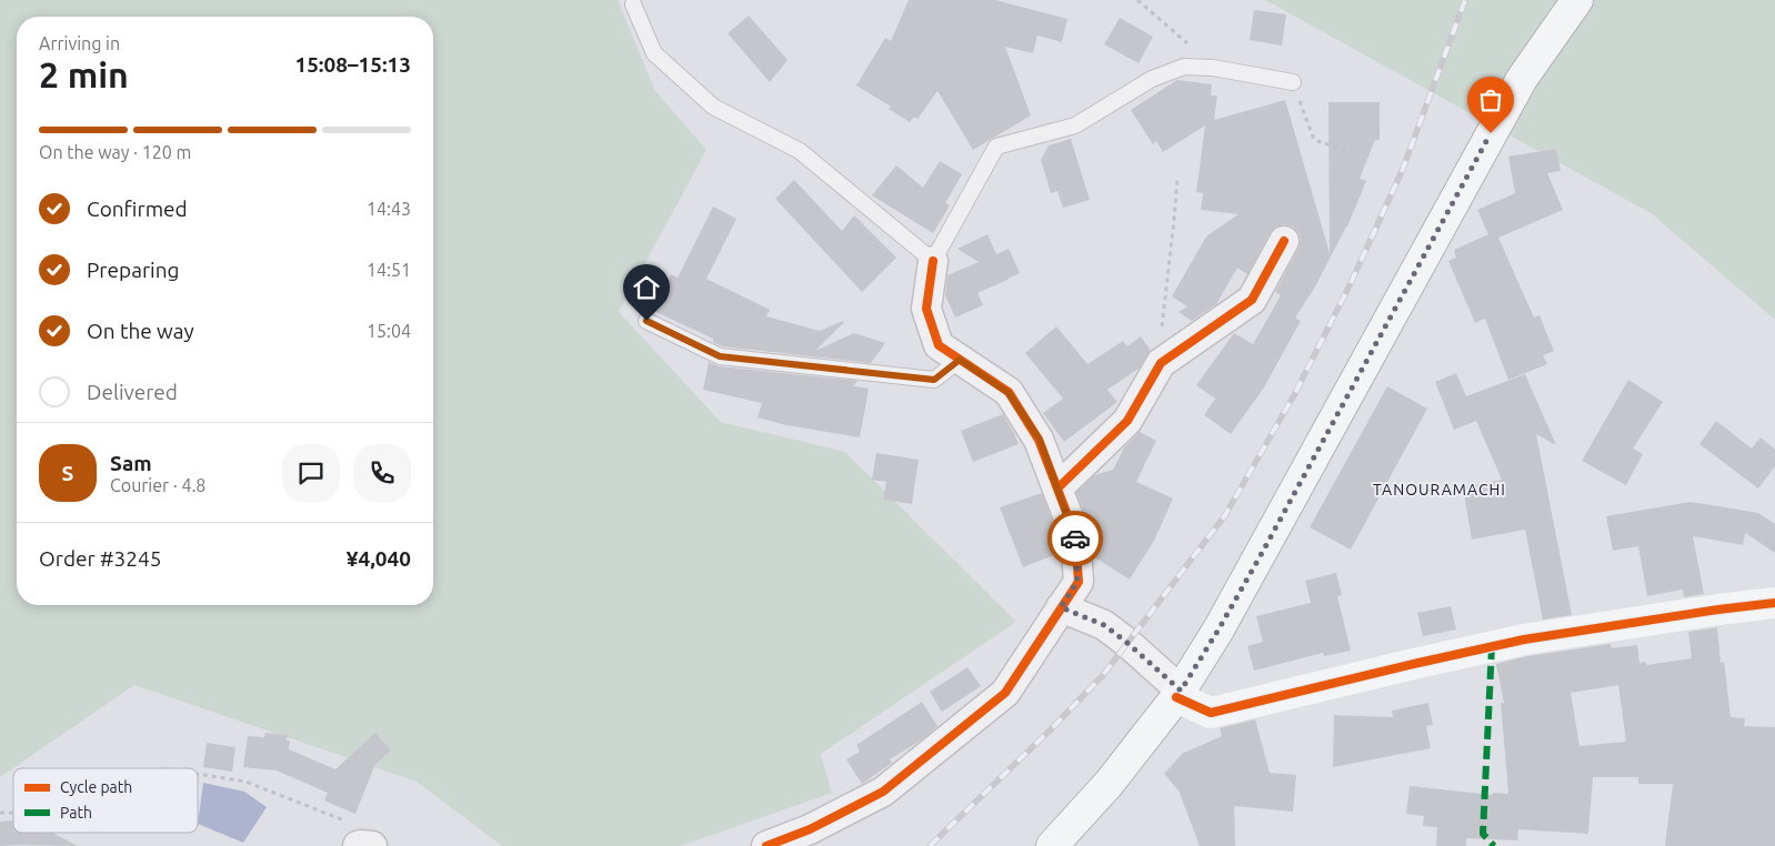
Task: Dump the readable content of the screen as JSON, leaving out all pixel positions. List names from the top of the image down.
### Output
{
  "districts": ["TANOURAMACHI"],
  "legend": ["Cycle path", "Path"],
  "page": {
    "heading": ["2 min", "Arriving in", "15:08–15:13"],
    "panel": [
      "Sam",
      "Courier · 4.8",
      "Order #3245",
      "¥4,040"
    ],
    "bar": "On the way · 120 m",
    "list": [
      ["Confirmed", "14:43"],
      ["Preparing", "14:51"],
      ["On the way", "15:04"],
      "Delivered"
    ],
    "round": "S"
  }
}
